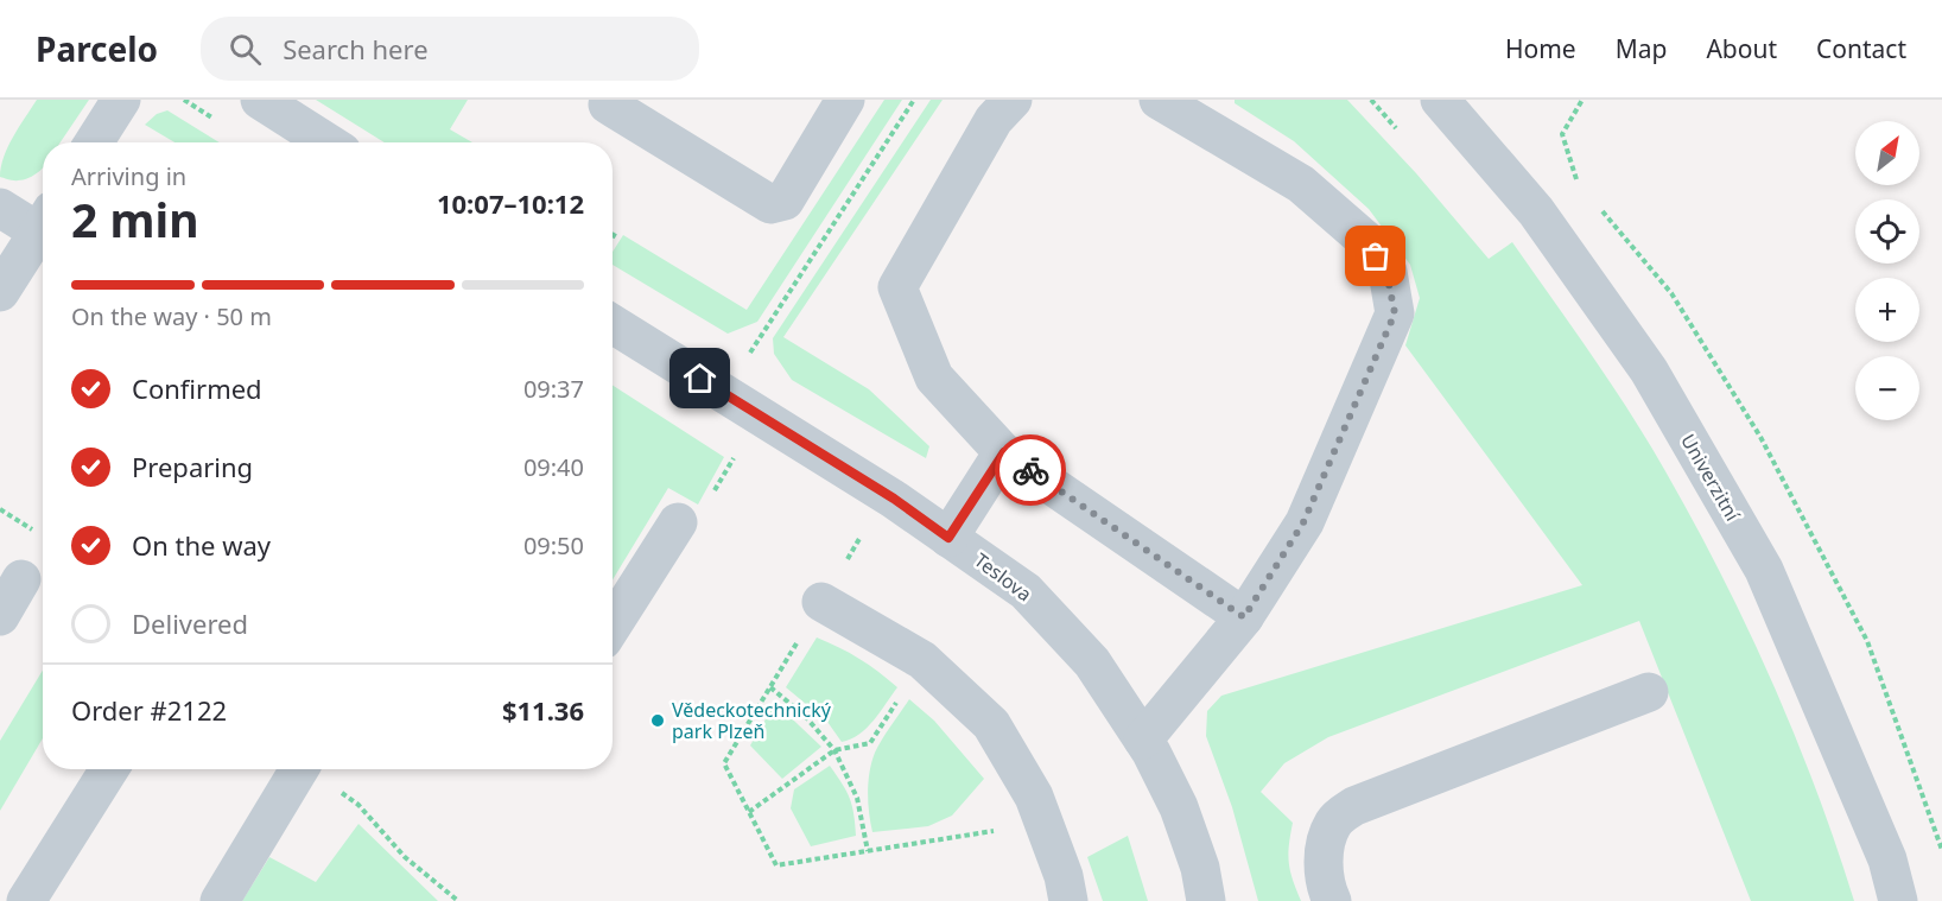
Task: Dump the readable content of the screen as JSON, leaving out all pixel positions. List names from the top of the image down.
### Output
{
  "streets": {
    "street": ["Univerzitní", "Teslova"]
  },
  "places": ["Vědeckotechnický park Plzeň"],
  "north": "top right",
  "page": {
    "header": "Parcelo",
    "search": "Search here",
    "nav": [
      "Home",
      "Map",
      "About",
      "Contact"
    ],
    "map_buttons": ["+", "−"],
    "heading": ["2 min", "Arriving in", "10:07–10:12"],
    "panel": ["Order #2122", "$11.36"],
    "bar": "On the way · 50 m",
    "list": [
      ["Confirmed", "09:37"],
      ["Preparing", "09:40"],
      ["On the way", "09:50"],
      "Delivered"
    ]
  }
}
